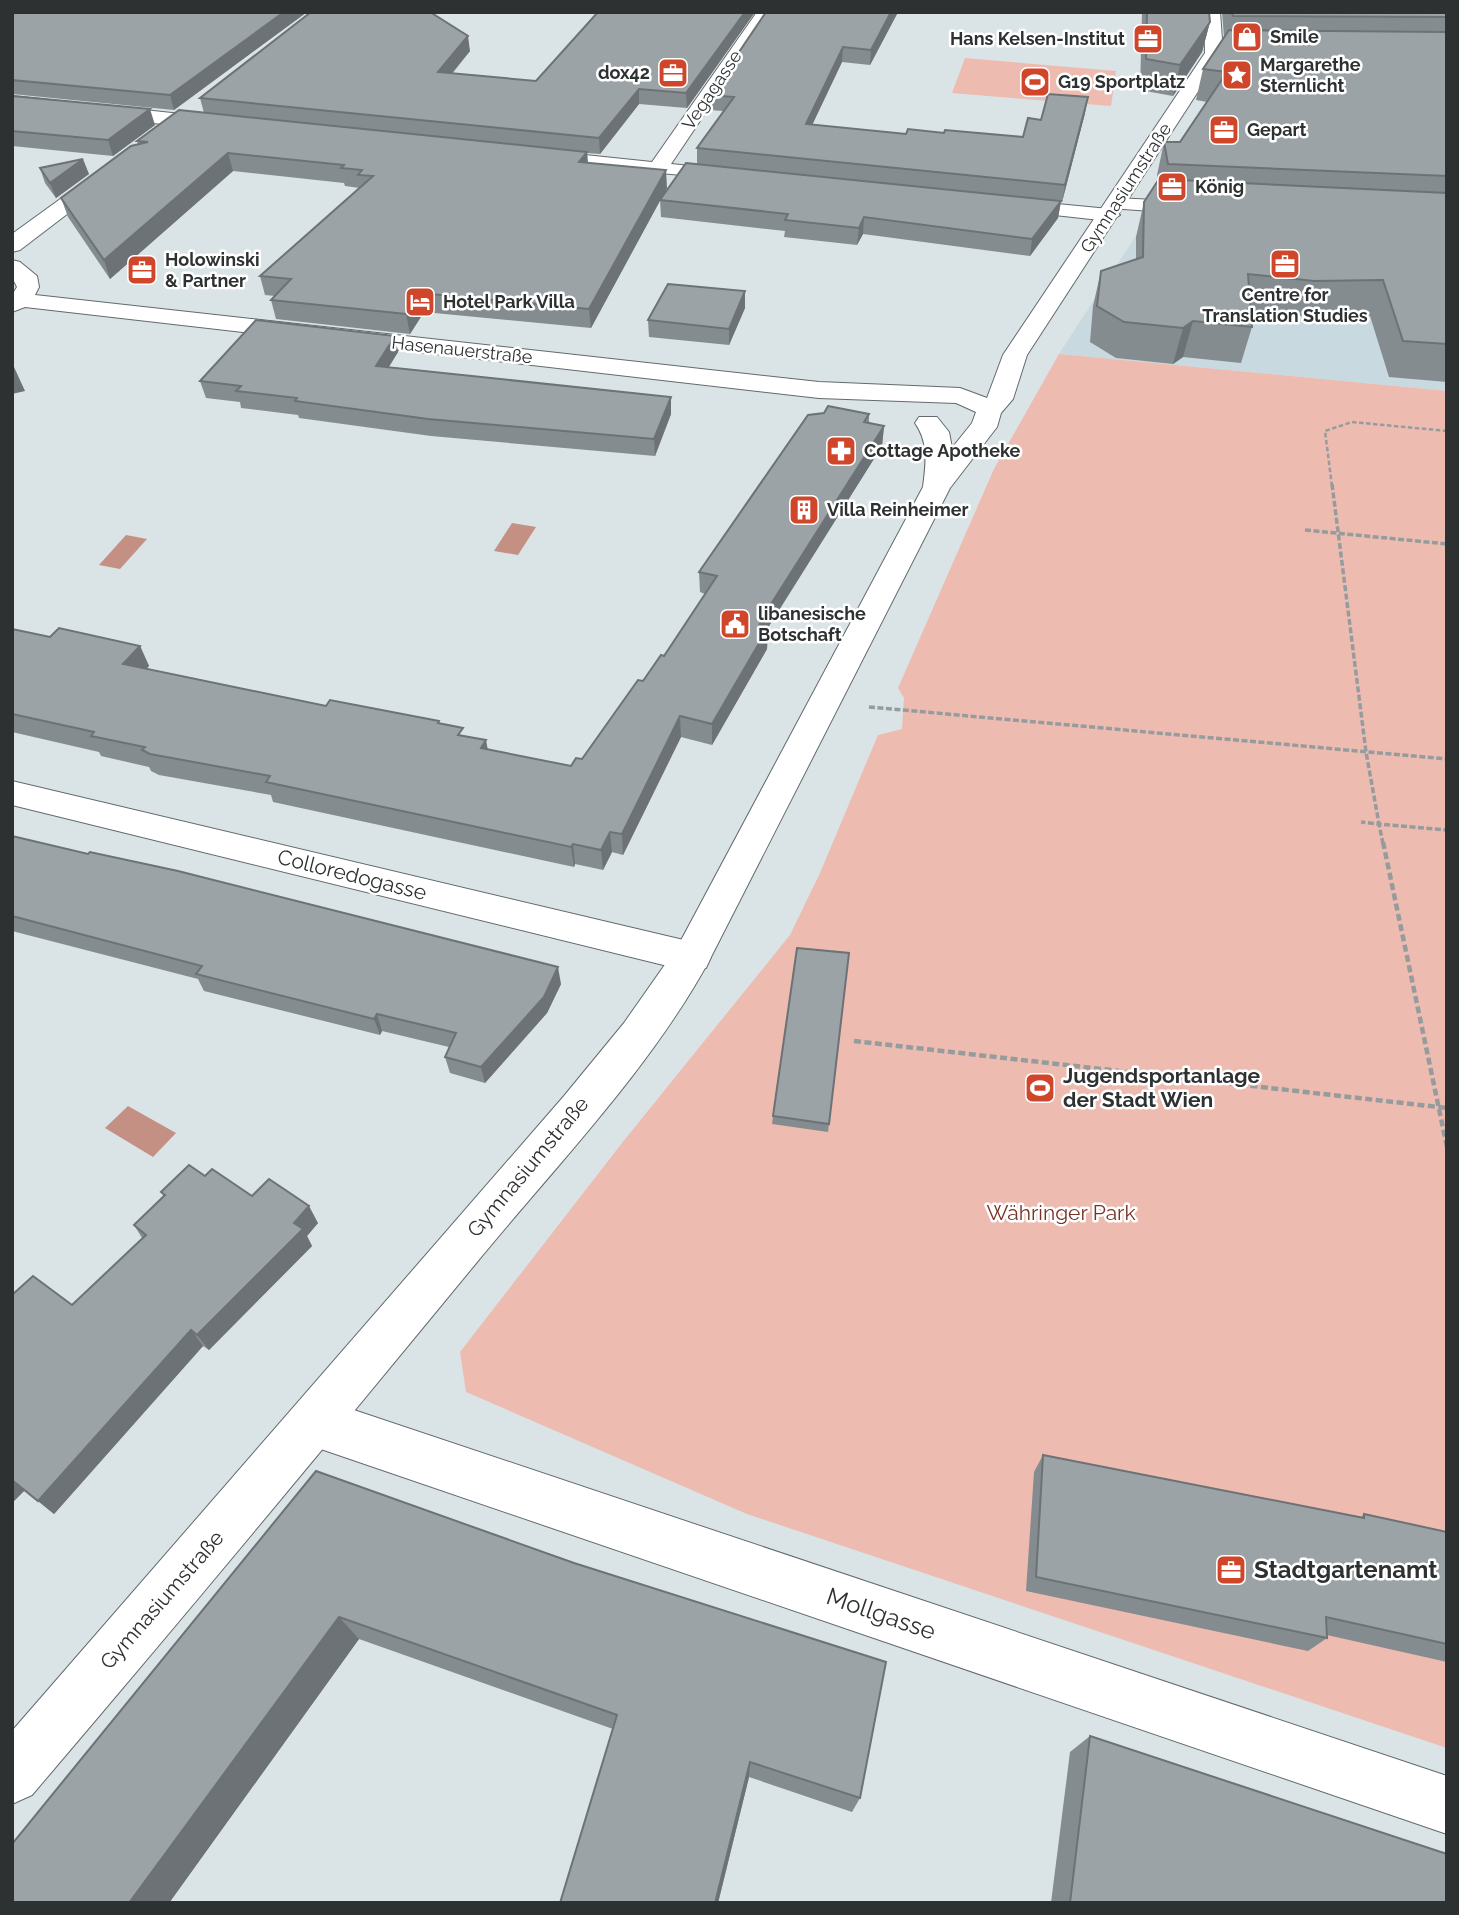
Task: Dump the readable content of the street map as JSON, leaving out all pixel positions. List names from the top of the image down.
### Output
{
  "streets": {
    "street": [
      "Vegagasse",
      "Gymnasiumstraße",
      "Hasenauerstraße",
      "Colloredogasse",
      "Mollgasse"
    ]
  },
  "crossings": [
    ["Gymnasiumstraße", "Hasenauerstraße"],
    ["Gymnasiumstraße", "Colloredogasse"],
    ["Gymnasiumstraße", "Mollgasse"]
  ],
  "parks": ["Währinger Park"],
  "places": {
    "shop": ["Smile"],
    "office": [
      "Hans Kelsen-Institut",
      "dox42",
      "Gepart",
      "König",
      "Centre for Translation Studies",
      "Holowinski & Partner",
      "Stadtgartenamt"
    ],
    "place": ["Margarethe Sternlicht"],
    "sports": ["G19 Sportplatz", "Jugendsportanlage der Stadt Wien"],
    "hotel": ["Hotel Park Villa"],
    "pharmacy": ["Cottage Apotheke"],
    "building": ["Villa Reinheimer"],
    "public building": ["libanesische Botschaft"]
  }
}
